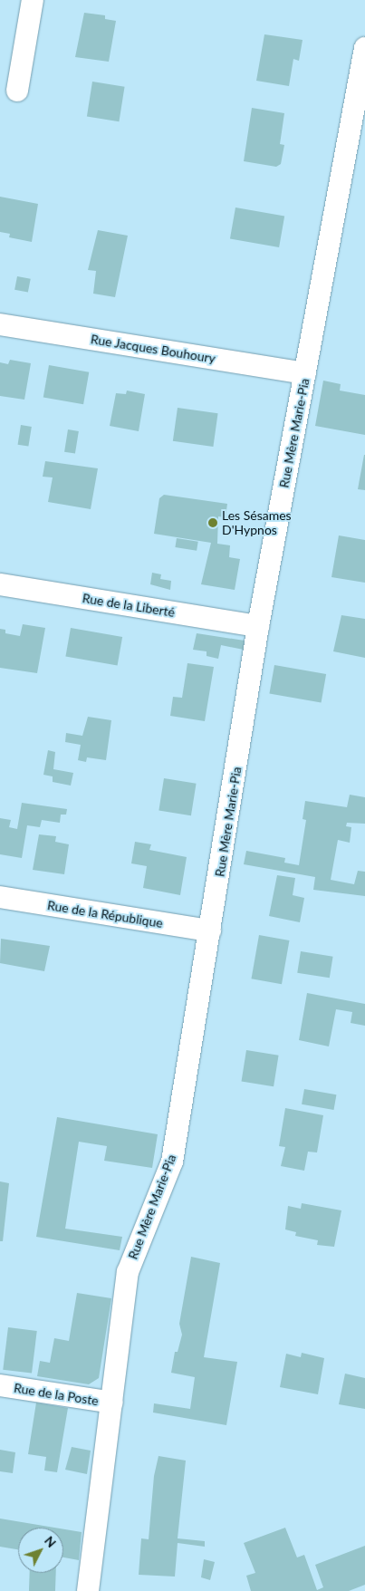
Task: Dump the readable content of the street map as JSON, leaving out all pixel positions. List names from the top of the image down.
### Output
{
  "streets": {
    "street": [
      "Rue Jacques Bouhoury",
      "Rue Mère Marie-Pia",
      "Rue de la Liberté",
      "Rue de la République",
      "Rue de la Poste"
    ]
  },
  "crossings": [
    ["Rue Jacques Bouhoury", "Rue Mère Marie-Pia"],
    ["Rue Mère Marie-Pia", "Rue de la Liberté"],
    ["Rue Mère Marie-Pia", "Rue de la République"],
    ["Rue Mère Marie-Pia", "Rue de la Poste"]
  ],
  "places": ["Les Sésames D'Hypnos"],
  "north": "top right"
}
